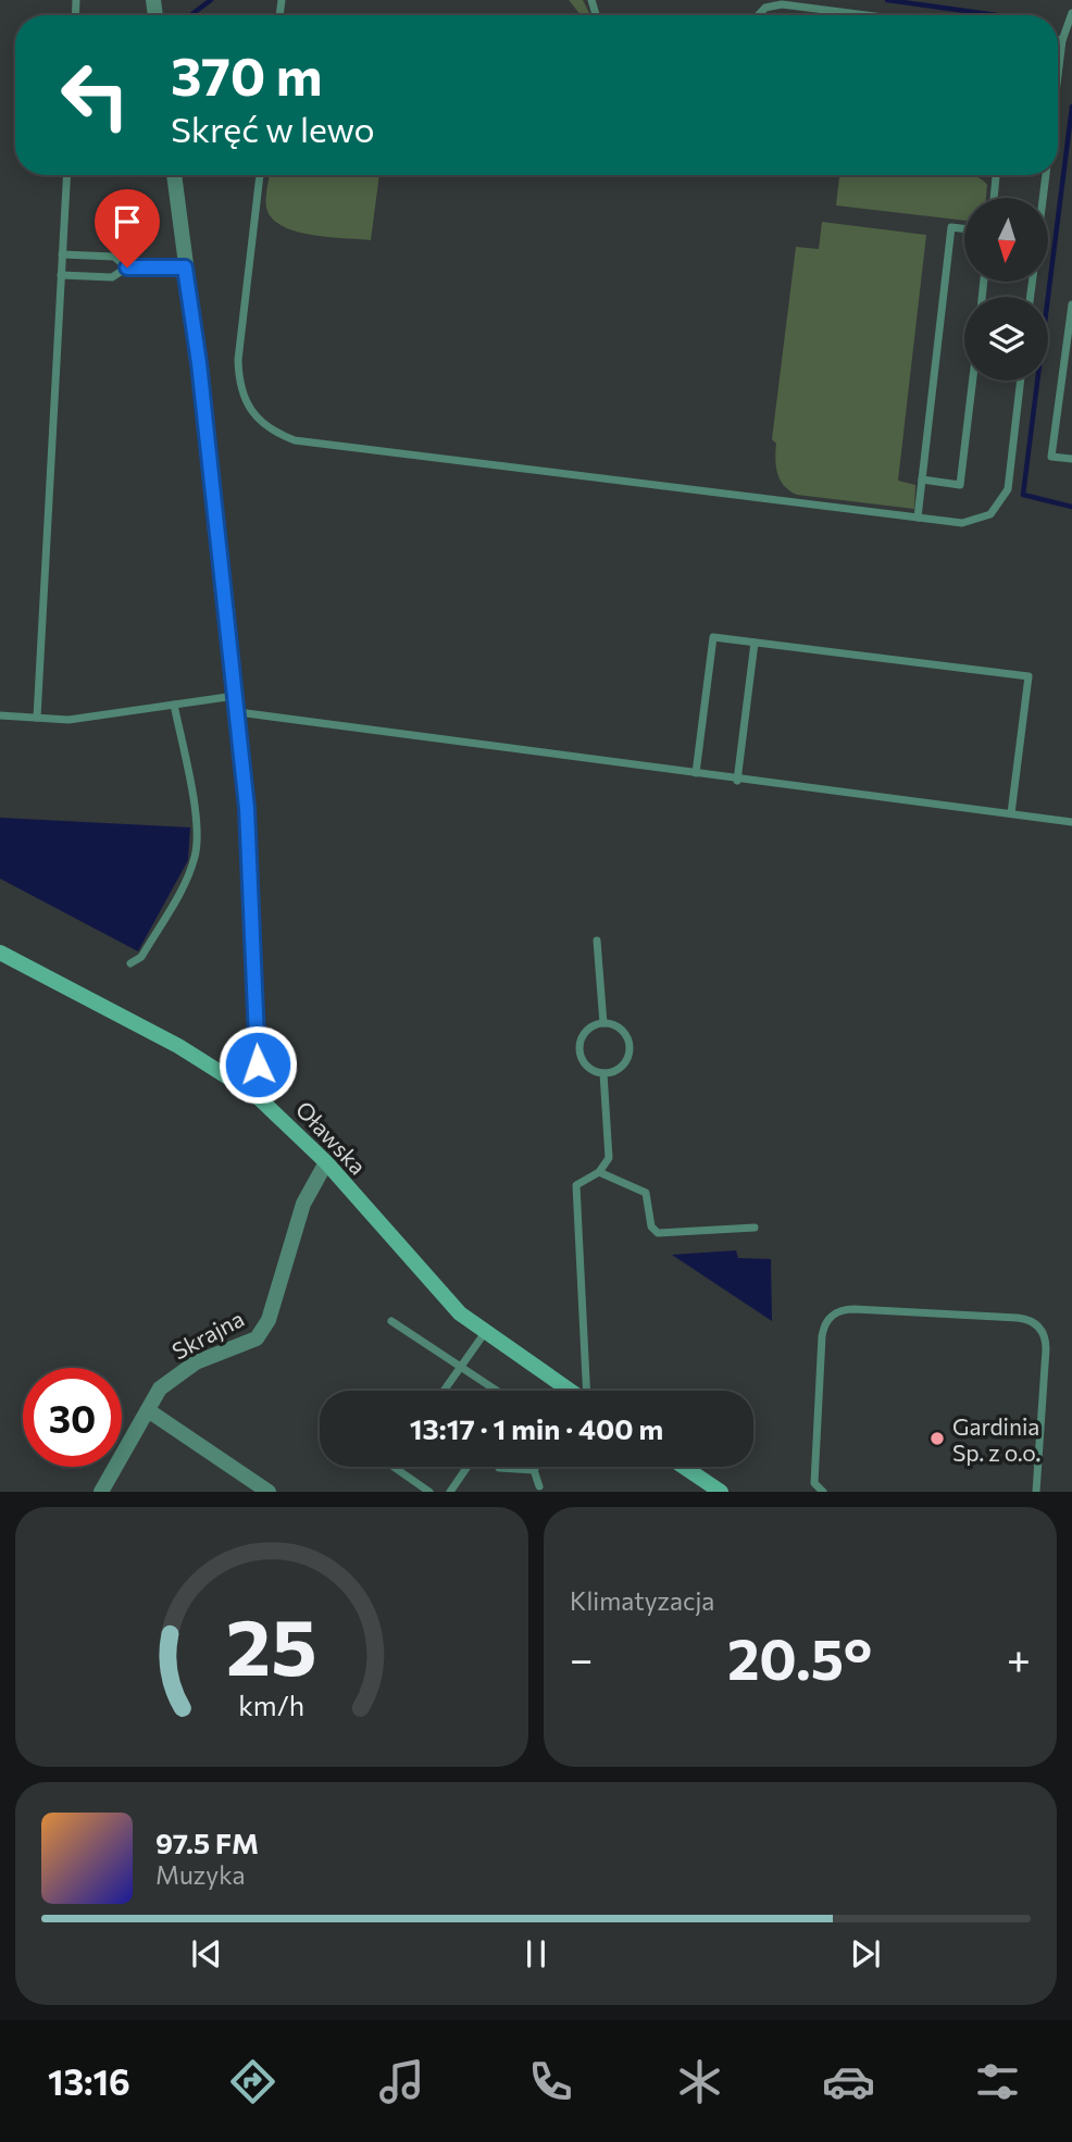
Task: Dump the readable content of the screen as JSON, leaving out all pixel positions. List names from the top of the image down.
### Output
{
  "streets": {
    "street": ["Oławska", "Skrajna"]
  },
  "crossings": [
    ["Oławska", "Skrajna"]
  ],
  "places": ["Gardinia Sp. z o.o."],
  "north": "bottom",
  "page": {
    "turn": ["370 m", "Skręć w lewo"],
    "limit": "30",
    "trip": "13:17 · 1 min · 400 m",
    "tile": "Klimatyzacja",
    "heat": ["−", "20.5°", "+"],
    "song": ["97.5 FM", "Muzyka"],
    "tabs": "13:16",
    "gauge": ["25", "km/h"]
  }
}
